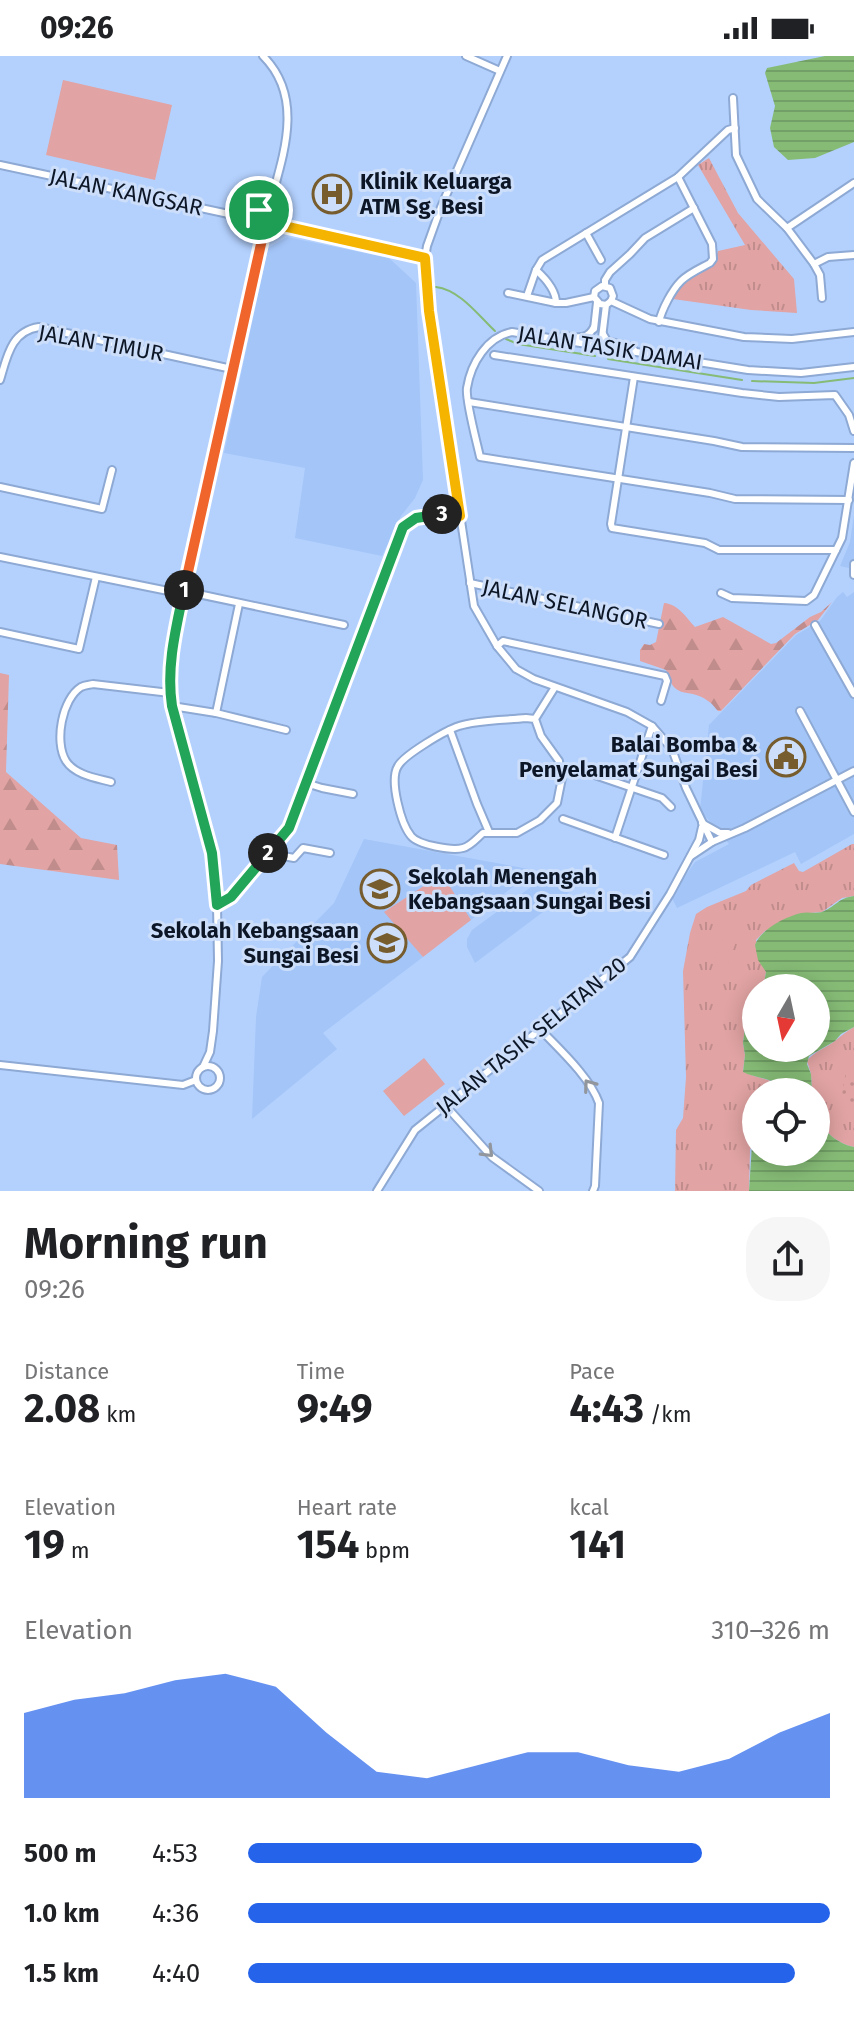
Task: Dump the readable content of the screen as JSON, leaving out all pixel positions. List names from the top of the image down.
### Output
{
  "streets": {
    "street": [
      "JALAN KANGSAR",
      "JALAN TIMUR",
      "JALAN TASIK DAMAI",
      "JALAN SELANGOR",
      "JALAN TASIK SELATAN 20"
    ]
  },
  "places": {
    "hospital": ["Klinik Keluarga ATM Sg. Besi"],
    "public building": ["Balai Bomba & Penyelamat Sungai Besi"],
    "school or university": ["Sekolah Menengah Kebangsaan Sungai Besi", "Sekolah Kebangsaan Sungai Besi"]
  },
  "north": "bottom",
  "page": {
    "status": "09:26",
    "pins": ["3", "1", "2"],
    "heading": ["Morning run", "09:26"],
    "stats": [
      ["Distance", "2.08 km"],
      ["Time", "9:49"],
      ["Pace", "4:43 /km"],
      ["Elevation", "19 m"],
      ["Heart rate", "154 bpm"],
      ["kcal", "141"]
    ],
    "chart": ["Elevation", "310–326 m"],
    "list": [
      {
        "name": "500 m",
        "note": "4:53"
      },
      {
        "name": "1.0 km",
        "note": "4:36"
      },
      {
        "name": "1.5 km",
        "note": "4:40"
      }
    ]
  }
}
